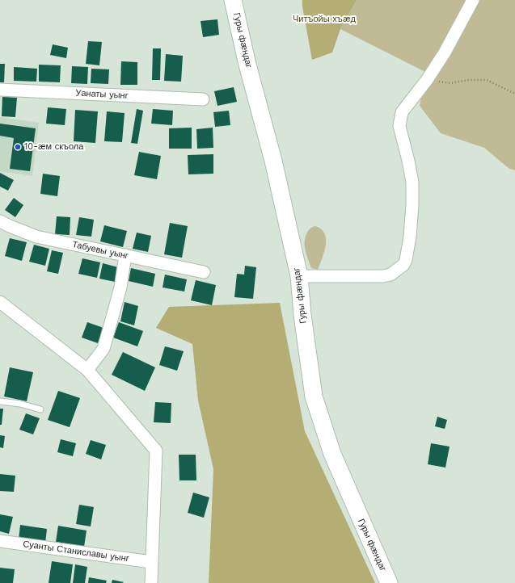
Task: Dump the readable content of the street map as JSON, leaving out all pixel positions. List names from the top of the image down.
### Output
{
  "streets": {
    "main road": ["Гуры фӕндаг"],
    "street": ["Уанаты уынг", "Табуевы уынг", "Суанты Станиславы уынг"]
  },
  "parks": ["Читъойы хъæд"],
  "places": ["10-æм скъола"]
}
